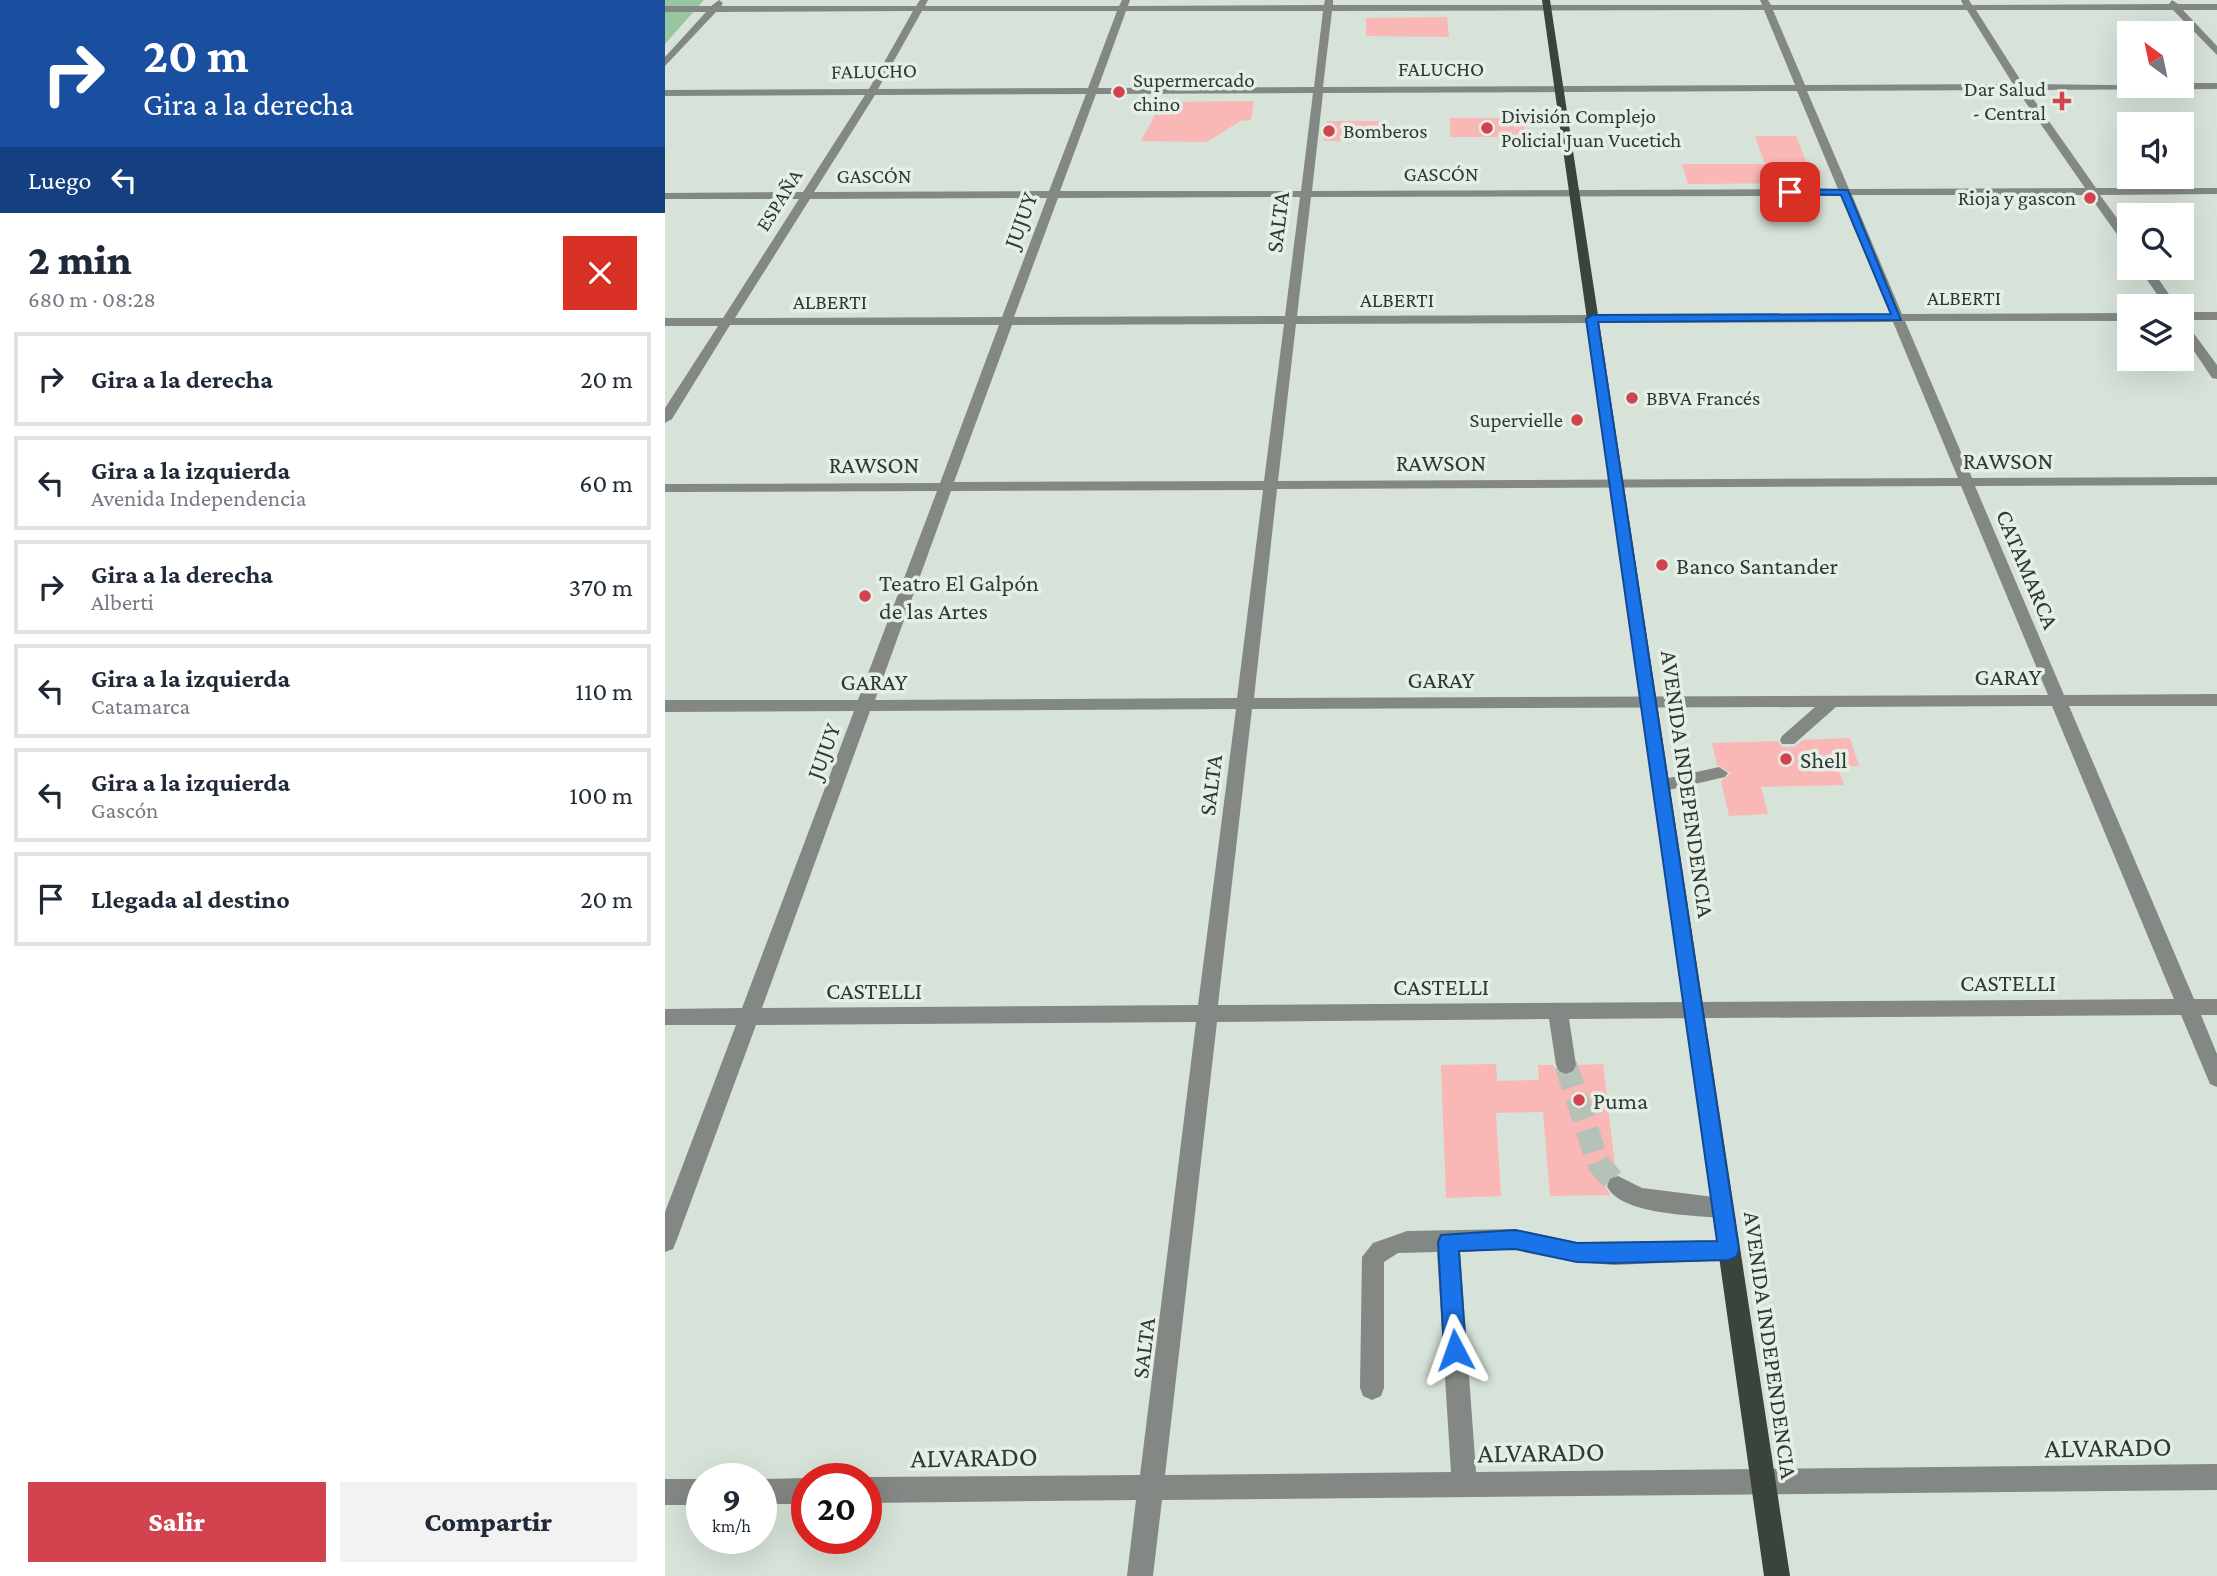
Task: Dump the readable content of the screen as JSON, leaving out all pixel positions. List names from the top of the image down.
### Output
{
  "streets": {
    "main road": ["AVENIDA INDEPENDENCIA"],
    "street": [
      "FALUCHO",
      "GASCÓN",
      "ESPAÑA",
      "JUJUY",
      "SALTA",
      "ALBERTI",
      "RAWSON",
      "CATAMARCA",
      "GARAY",
      "CASTELLI",
      "ALVARADO"
    ]
  },
  "crossings": [
    ["FALUCHO", "ESPAÑA"],
    ["FALUCHO", "JUJUY"],
    ["FALUCHO", "SALTA"],
    ["FALUCHO", "CATAMARCA"],
    ["FALUCHO", "AVENIDA INDEPENDENCIA"],
    ["GASCÓN", "ESPAÑA"],
    ["GASCÓN", "JUJUY"],
    ["GASCÓN", "SALTA"],
    ["GASCÓN", "CATAMARCA"],
    ["GASCÓN", "AVENIDA INDEPENDENCIA"],
    ["ESPAÑA", "ALBERTI"],
    ["JUJUY", "ALBERTI"],
    ["JUJUY", "RAWSON"],
    ["JUJUY", "GARAY"],
    ["JUJUY", "CASTELLI"],
    ["SALTA", "ALBERTI"],
    ["SALTA", "RAWSON"],
    ["SALTA", "GARAY"],
    ["SALTA", "CASTELLI"],
    ["SALTA", "ALVARADO"],
    ["ALBERTI", "CATAMARCA"],
    ["ALBERTI", "AVENIDA INDEPENDENCIA"],
    ["RAWSON", "CATAMARCA"],
    ["RAWSON", "AVENIDA INDEPENDENCIA"],
    ["CATAMARCA", "GARAY"],
    ["CATAMARCA", "CASTELLI"],
    ["GARAY", "AVENIDA INDEPENDENCIA"],
    ["AVENIDA INDEPENDENCIA", "CASTELLI"],
    ["AVENIDA INDEPENDENCIA", "ALVARADO"]
  ],
  "places": {
    "other": [
      "Supermercado chino",
      "División Complejo Policial Juan Vucetich",
      "Bomberos",
      "Rioja y gascon",
      "BBVA Francés",
      "Supervielle",
      "Banco Santander",
      "Teatro El Galpón de las Artes",
      "Shell",
      "Puma"
    ],
    "health": ["Dar Salud - Central"]
  },
  "north": "top left",
  "page": {
    "turn": ["20 m", "Gira a la derecha"],
    "then": "Luego",
    "heading": ["2 min", "680 m · 08:28"],
    "list": [
      {
        "name": "Gira a la derecha",
        "value": "20 m"
      },
      {
        "name": "Gira a la izquierda",
        "note": "Avenida Independencia",
        "value": "60 m"
      },
      {
        "name": "Gira a la derecha",
        "note": "Alberti",
        "value": "370 m"
      },
      {
        "name": "Gira a la izquierda",
        "note": "Catamarca",
        "value": "110 m"
      },
      {
        "name": "Gira a la izquierda",
        "note": "Gascón",
        "value": "100 m"
      },
      {
        "name": "Llegada al destino",
        "value": "20 m"
      }
    ],
    "speed": "9 km/h",
    "limit": "20",
    "buttons": ["Salir", "Compartir"]
  }
}
